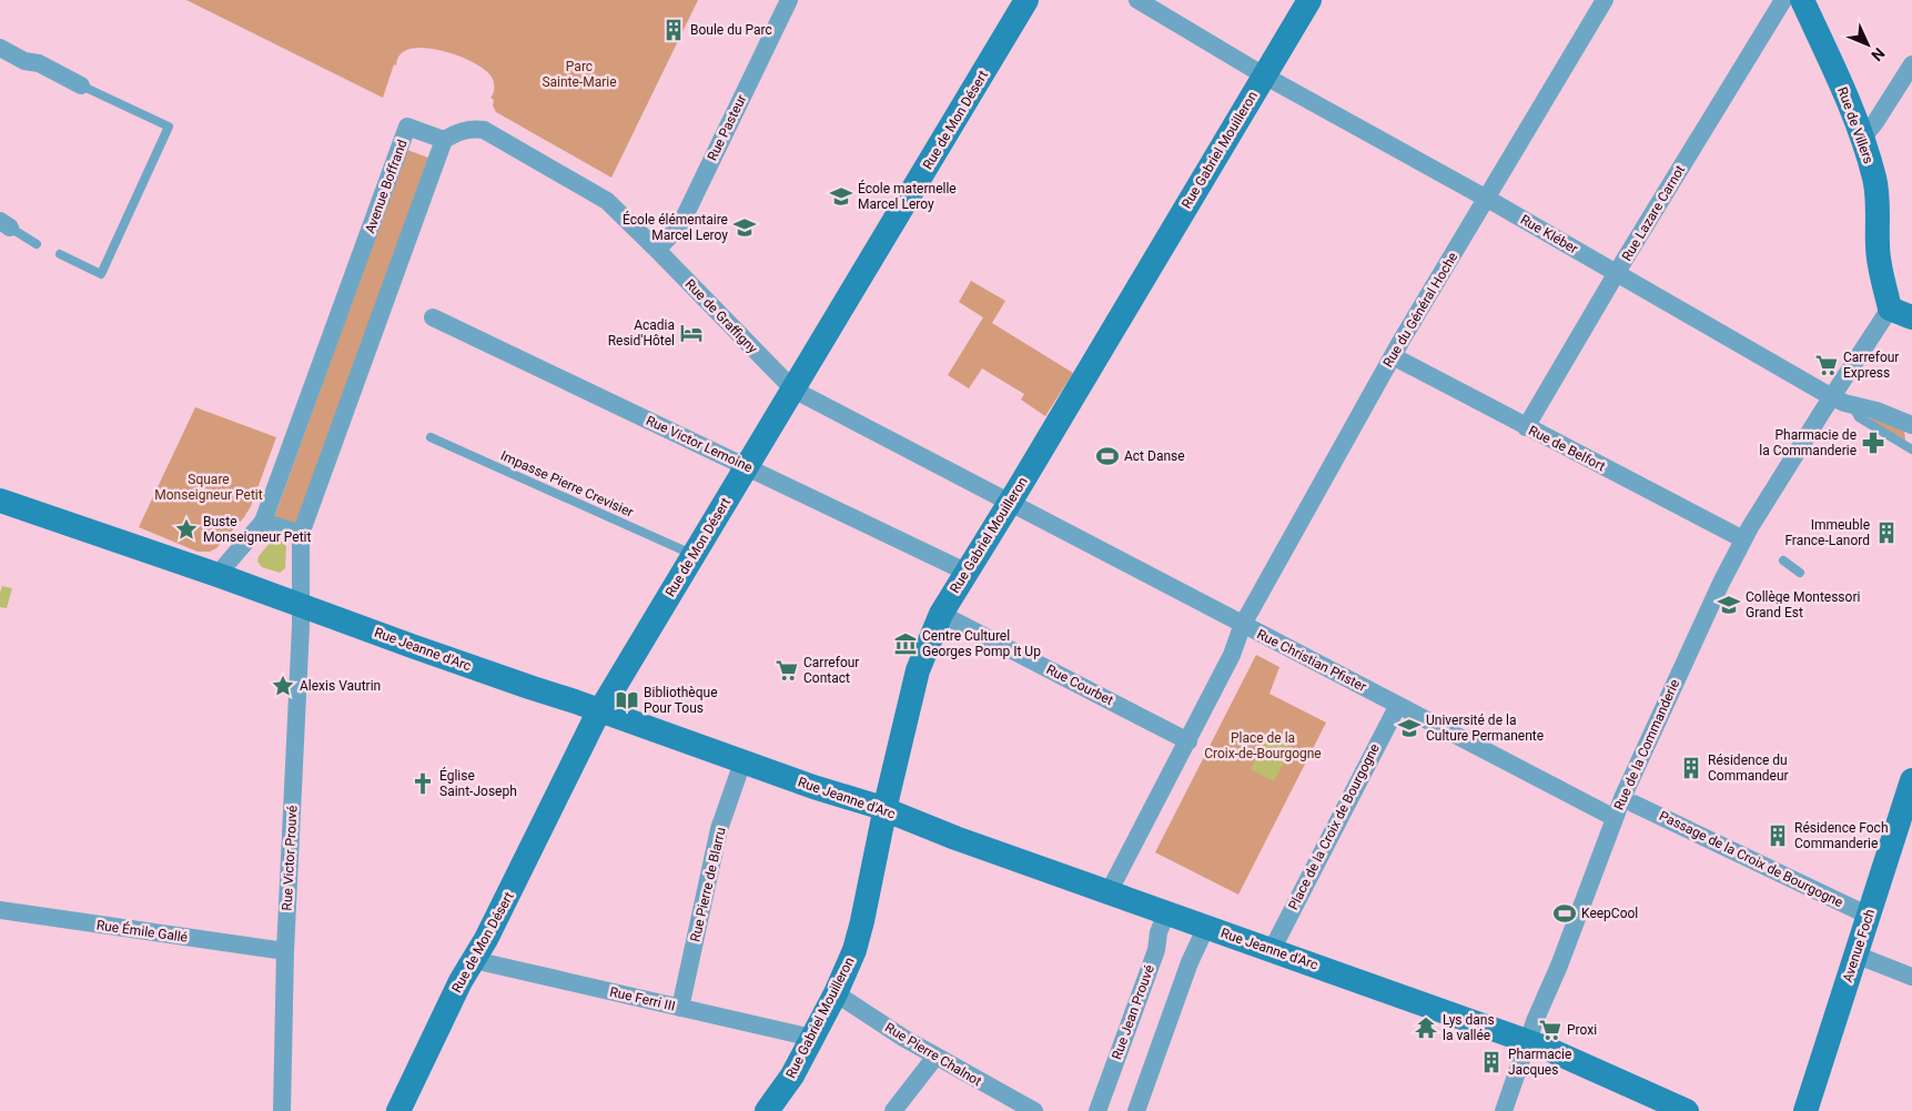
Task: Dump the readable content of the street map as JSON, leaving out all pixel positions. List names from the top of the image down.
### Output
{
  "streets": {
    "main road": [
      "Rue de Mon Désert",
      "Rue de Villers",
      "Rue Gabriel Mouilleron",
      "Rue Jeanne d'Arc",
      "Avenue Foch"
    ],
    "street": [
      "Rue Pasteur",
      "Avenue Boffrand",
      "Rue Lazare Carnot",
      "Rue Kléber",
      "Rue du Général Hoche",
      "Rue de Graffigny",
      "Rue Victor Lemoine",
      "Rue de Belfort",
      "Rue Christian Pfister",
      "Rue Courbet",
      "Rue de la Commanderie",
      "Place de la Croix de Bourgogne",
      "Rue Victor Prouvé",
      "Passage de la Croix de Bourgogne",
      "Rue Pierre de Blarru",
      "Rue Émile Gallé",
      "Rue Ferri III",
      "Rue Jean Prouvé",
      "Rue Pierre Chalnot"
    ],
    "lane": ["Impasse Pierre Crevisier"]
  },
  "crossings": [
    ["Rue de Mon Désert", "Rue de Graffigny"],
    ["Rue de Mon Désert", "Rue Victor Lemoine"],
    ["Rue de Mon Désert", "Impasse Pierre Crevisier"],
    ["Rue de Mon Désert", "Rue Jeanne d'Arc"],
    ["Rue de Mon Désert", "Rue Ferri III"],
    ["Rue de Villers", "Rue de la Commanderie"],
    ["Rue Pasteur", "Rue de Graffigny"],
    ["Rue Gabriel Mouilleron", "Rue Kléber"],
    ["Rue Gabriel Mouilleron", "Rue de Graffigny"],
    ["Rue Gabriel Mouilleron", "Rue Victor Lemoine"],
    ["Rue Gabriel Mouilleron", "Rue Jeanne d'Arc"],
    ["Rue Gabriel Mouilleron", "Rue Christian Pfister"],
    ["Rue Gabriel Mouilleron", "Rue Courbet"],
    ["Rue Gabriel Mouilleron", "Rue Ferri III"],
    ["Rue Gabriel Mouilleron", "Rue Pierre Chalnot"],
    ["Avenue Boffrand", "Rue de Graffigny"],
    ["Avenue Boffrand", "Rue Jeanne d'Arc"],
    ["Rue Lazare Carnot", "Rue Kléber"],
    ["Rue Lazare Carnot", "Rue de Belfort"],
    ["Rue Kléber", "Rue du Général Hoche"],
    ["Rue Kléber", "Rue de la Commanderie"],
    ["Rue du Général Hoche", "Rue de Belfort"],
    ["Rue du Général Hoche", "Rue Christian Pfister"],
    ["Rue de Graffigny", "Rue Christian Pfister"],
    ["Rue de Belfort", "Rue de la Commanderie"],
    ["Rue Jeanne d'Arc", "Rue de la Commanderie"],
    ["Rue Jeanne d'Arc", "Place de la Croix de Bourgogne"],
    ["Rue Jeanne d'Arc", "Rue Victor Prouvé"],
    ["Rue Jeanne d'Arc", "Rue Pierre de Blarru"],
    ["Rue Jeanne d'Arc", "Rue Jean Prouvé"],
    ["Rue Christian Pfister", "Rue de la Commanderie"],
    ["Rue Christian Pfister", "Place de la Croix de Bourgogne"],
    ["Rue Victor Prouvé", "Rue Émile Gallé"],
    ["Passage de la Croix de Bourgogne", "Avenue Foch"],
    ["Rue Pierre de Blarru", "Rue Ferri III"]
  ],
  "parks": ["Parc Sainte-Marie", "Square Monseigneur Petit", "Place de la Croix-de-Bourgogne"],
  "places": {
    "building": [
      "Boule du Parc",
      "Immeuble France-Lanord",
      "Résidence du Commandeur",
      "Résidence Foch Commanderie",
      "Pharmacie Jacques"
    ],
    "school or university": [
      "École maternelle Marcel Leroy",
      "École élémentaire Marcel Leroy",
      "Collège Montessori Grand Est",
      "Université de la Culture Permanente"
    ],
    "hotel": ["Acadia Resid'Hôtel"],
    "supermarket": ["Carrefour Express", "Carrefour Contact", "Proxi"],
    "pharmacy": ["Pharmacie de la Commanderie"],
    "sports": ["Act Danse", "KeepCool"],
    "place": ["Buste Monseigneur Petit", "Alexis Vautrin"],
    "museum": ["Centre Culturel Georges Pomp It Up"],
    "library": ["Bibliothèque Pour Tous"],
    "church": ["Église Saint-Joseph"],
    "temple": ["Lys dans la vallée"]
  },
  "north": "bottom right"
}
